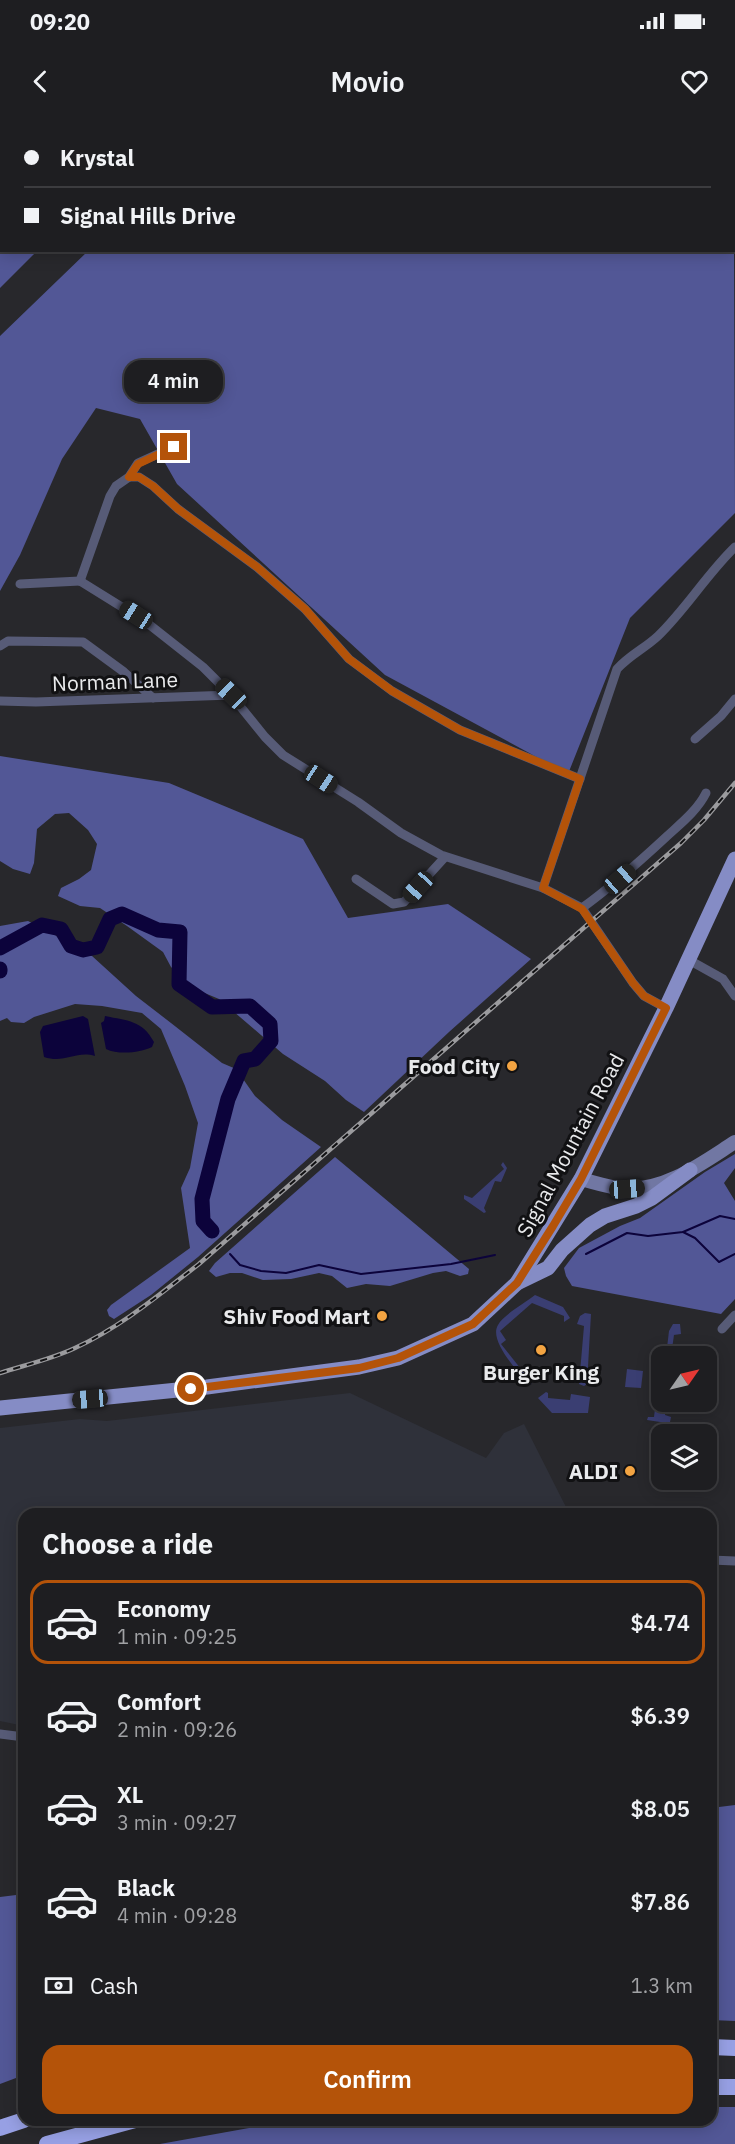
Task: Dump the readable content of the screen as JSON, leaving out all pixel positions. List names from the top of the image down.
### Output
{
  "streets": {
    "main road": ["Signal Mountain Road"],
    "street": ["Norman Lane"]
  },
  "places": [
    "Food City",
    "Shiv Food Mart",
    "Burger King",
    "ALDI"
  ],
  "north": "top right",
  "page": {
    "status": "09:20",
    "header": "Movio",
    "banner": ["Krystal", "Signal Hills Drive"],
    "bubble": "4 min",
    "heading": "Choose a ride",
    "list": [
      {
        "name": "Economy",
        "note": "1 min · 09:25",
        "value": "$4.74"
      },
      {
        "name": "Comfort",
        "note": "2 min · 09:26",
        "value": "$6.39"
      },
      {
        "name": "XL",
        "note": "3 min · 09:27",
        "value": "$8.05"
      },
      {
        "name": "Black",
        "note": "4 min · 09:28",
        "value": "$7.86"
      }
    ],
    "pay": ["Cash", "1.3 km"],
    "buttons": "Confirm"
  }
}
